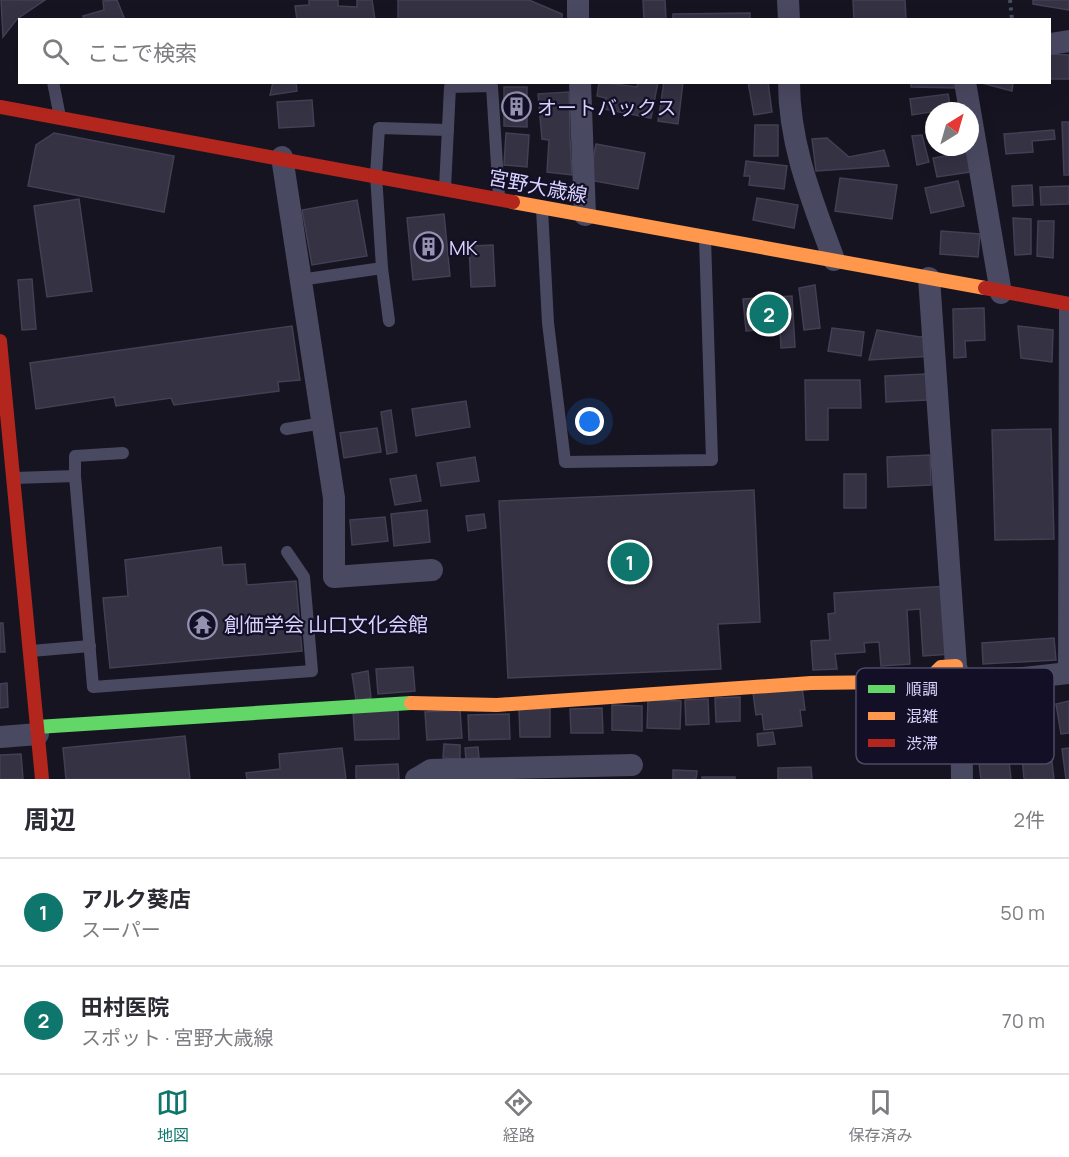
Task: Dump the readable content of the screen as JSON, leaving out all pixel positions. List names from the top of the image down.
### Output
{
  "streets": {
    "street": ["宮野大歳線"]
  },
  "places": {
    "building": ["オートバックス", "MK"],
    "temple": ["創価学会 山口文化会館"]
  },
  "legend": ["順調", "混雑", "渋滞"],
  "north": "top right",
  "page": {
    "search": "ここで検索",
    "pins": ["2", "1"],
    "heading": ["周辺", "2件"],
    "list": [
      {
        "mark": "1",
        "name": "アルク葵店",
        "note": "スーパー",
        "value": "50 m"
      },
      {
        "mark": "2",
        "name": "田村医院",
        "note": "スポット · 宮野大歳線",
        "value": "70 m"
      }
    ],
    "nav": ["地図", "経路", "保存済み"]
  }
}
